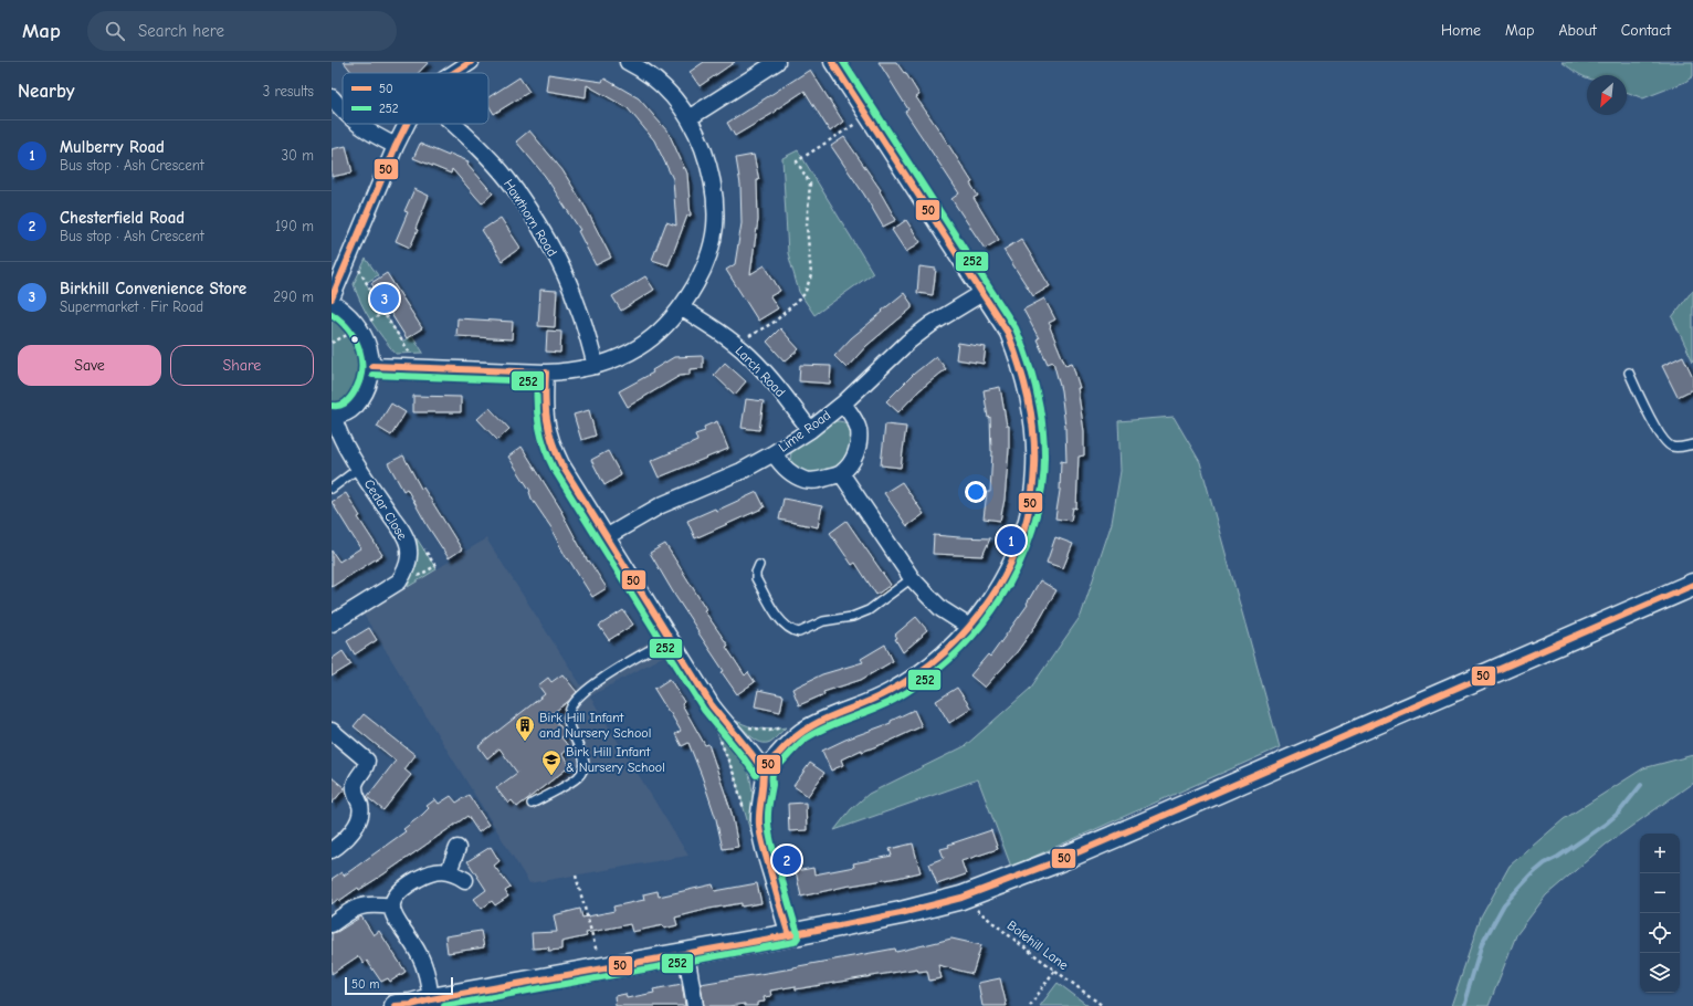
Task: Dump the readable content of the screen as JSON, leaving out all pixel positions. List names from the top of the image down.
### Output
{
  "streets": {
    "street": [
      "Hawthorn Road",
      "Larch Road",
      "Lime Road",
      "Cedar Close"
    ],
    "path": ["Bolehill Lane"]
  },
  "crossings": [
    ["Larch Road", "Lime Road"]
  ],
  "places": {
    "building": ["Birk Hill Infant and Nursery School"],
    "school or university": ["Birk Hill Infant & Nursery School"]
  },
  "lines": ["transit line 50", "transit line 252"],
  "legend": ["50", "252"],
  "scale_bar": "50 m",
  "north": "bottom left",
  "page": {
    "header": "Map",
    "search": "Search here",
    "nav": [
      "Home",
      "Map",
      "About",
      "Contact"
    ],
    "heading": ["Nearby", "3 results"],
    "list": [
      {
        "mark": "1",
        "name": "Mulberry Road",
        "note": "Bus stop · Ash Crescent",
        "value": "30 m"
      },
      {
        "mark": "2",
        "name": "Chesterfield Road",
        "note": "Bus stop · Ash Crescent",
        "value": "190 m"
      },
      {
        "mark": "3",
        "name": "Birkhill Convenience Store",
        "note": "Supermarket · Fir Road",
        "value": "290 m"
      }
    ],
    "pins": ["3", "1", "2"],
    "buttons": ["Save", "Share"],
    "map_buttons": ["+", "−"],
    "scale": "50 m"
  }
}
